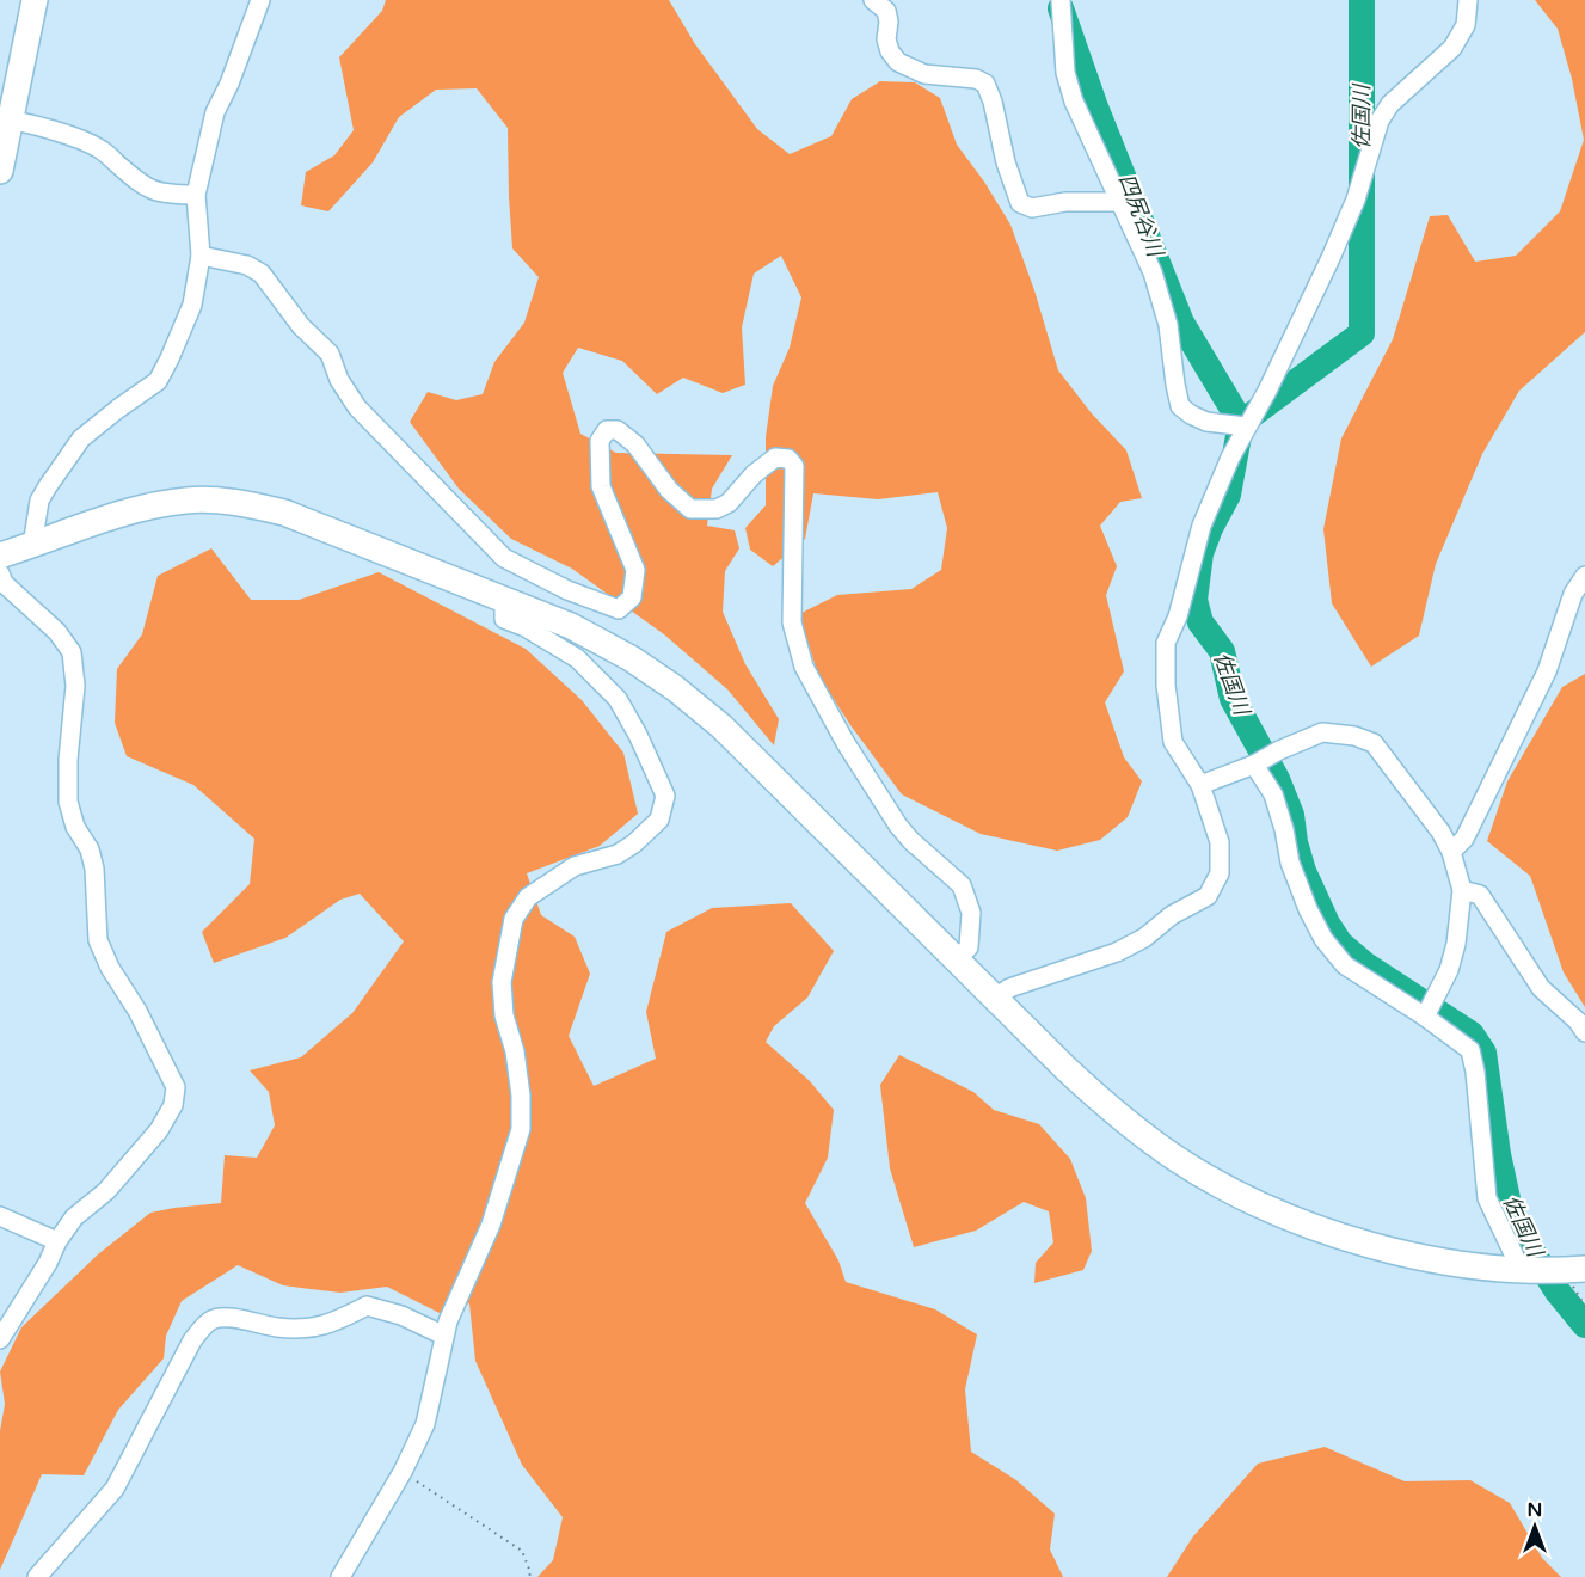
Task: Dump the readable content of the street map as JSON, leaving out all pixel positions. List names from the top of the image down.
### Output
{
  "water": ["佐国川", "四尻谷川"],
  "north": "top"
}
